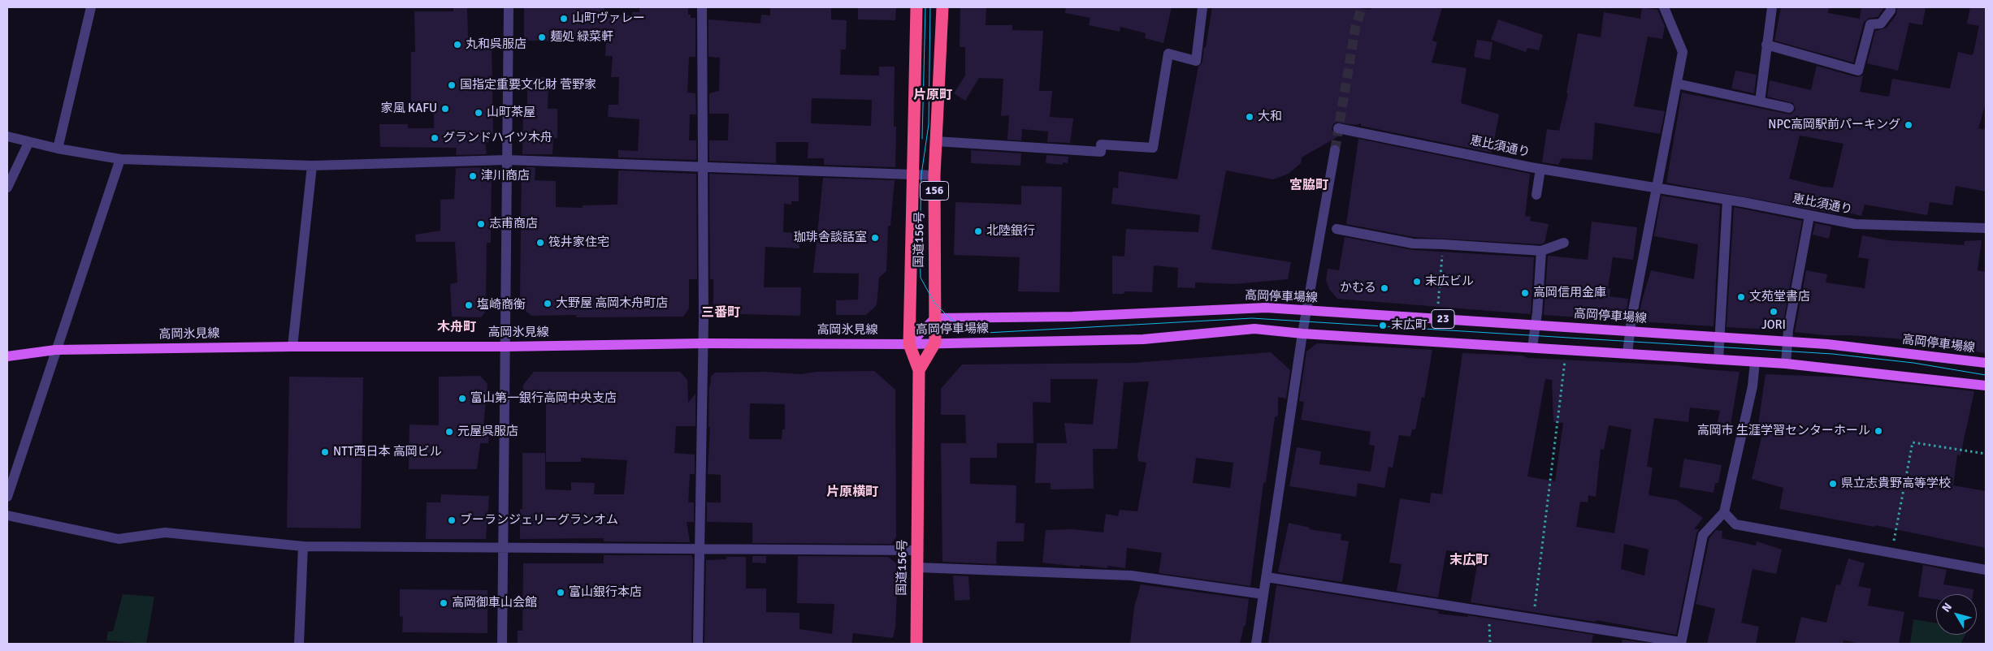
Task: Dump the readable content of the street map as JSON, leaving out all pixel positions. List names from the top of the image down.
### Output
{
  "streets": {
    "highway": ["156", "国道156号"],
    "main road": ["高岡停車場線", "23", "高岡氷見線"],
    "street": ["恵比須通り"]
  },
  "crossings": [
    ["国道156号", "高岡停車場線"],
    ["国道156号", "高岡氷見線"],
    ["高岡停車場線", "高岡氷見線"]
  ],
  "districts": [
    "片原町",
    "宮脇町",
    "三番町",
    "木舟町",
    "片原横町",
    "末広町"
  ],
  "places": [
    "山町ヴァレー",
    "麺処 緑菜軒",
    "丸和呉服店",
    "国指定重要文化財 菅野家",
    "家風 KAFU",
    "山町茶屋",
    "大和",
    "NPC高岡駅前パーキング",
    "グランドハイツ木舟",
    "津川商店",
    "志甫商店",
    "北陸銀行",
    "珈琲舎談話室",
    "筏井家住宅",
    "末広ビル",
    "かむる",
    "高岡信用金庫",
    "文苑堂書店",
    "大野屋 高岡木舟町店",
    "塩崎商衡",
    "JORI",
    "末広町",
    "富山第一銀行高岡中央支店",
    "高岡市 生涯学習センターホール",
    "元屋呉服店",
    "NTT西日本 高岡ビル",
    "県立志貴野高等学校",
    "ブーランジェリーグランオム",
    "富山銀行本店",
    "高岡御車山会館"
  ],
  "north": "top left"
}
